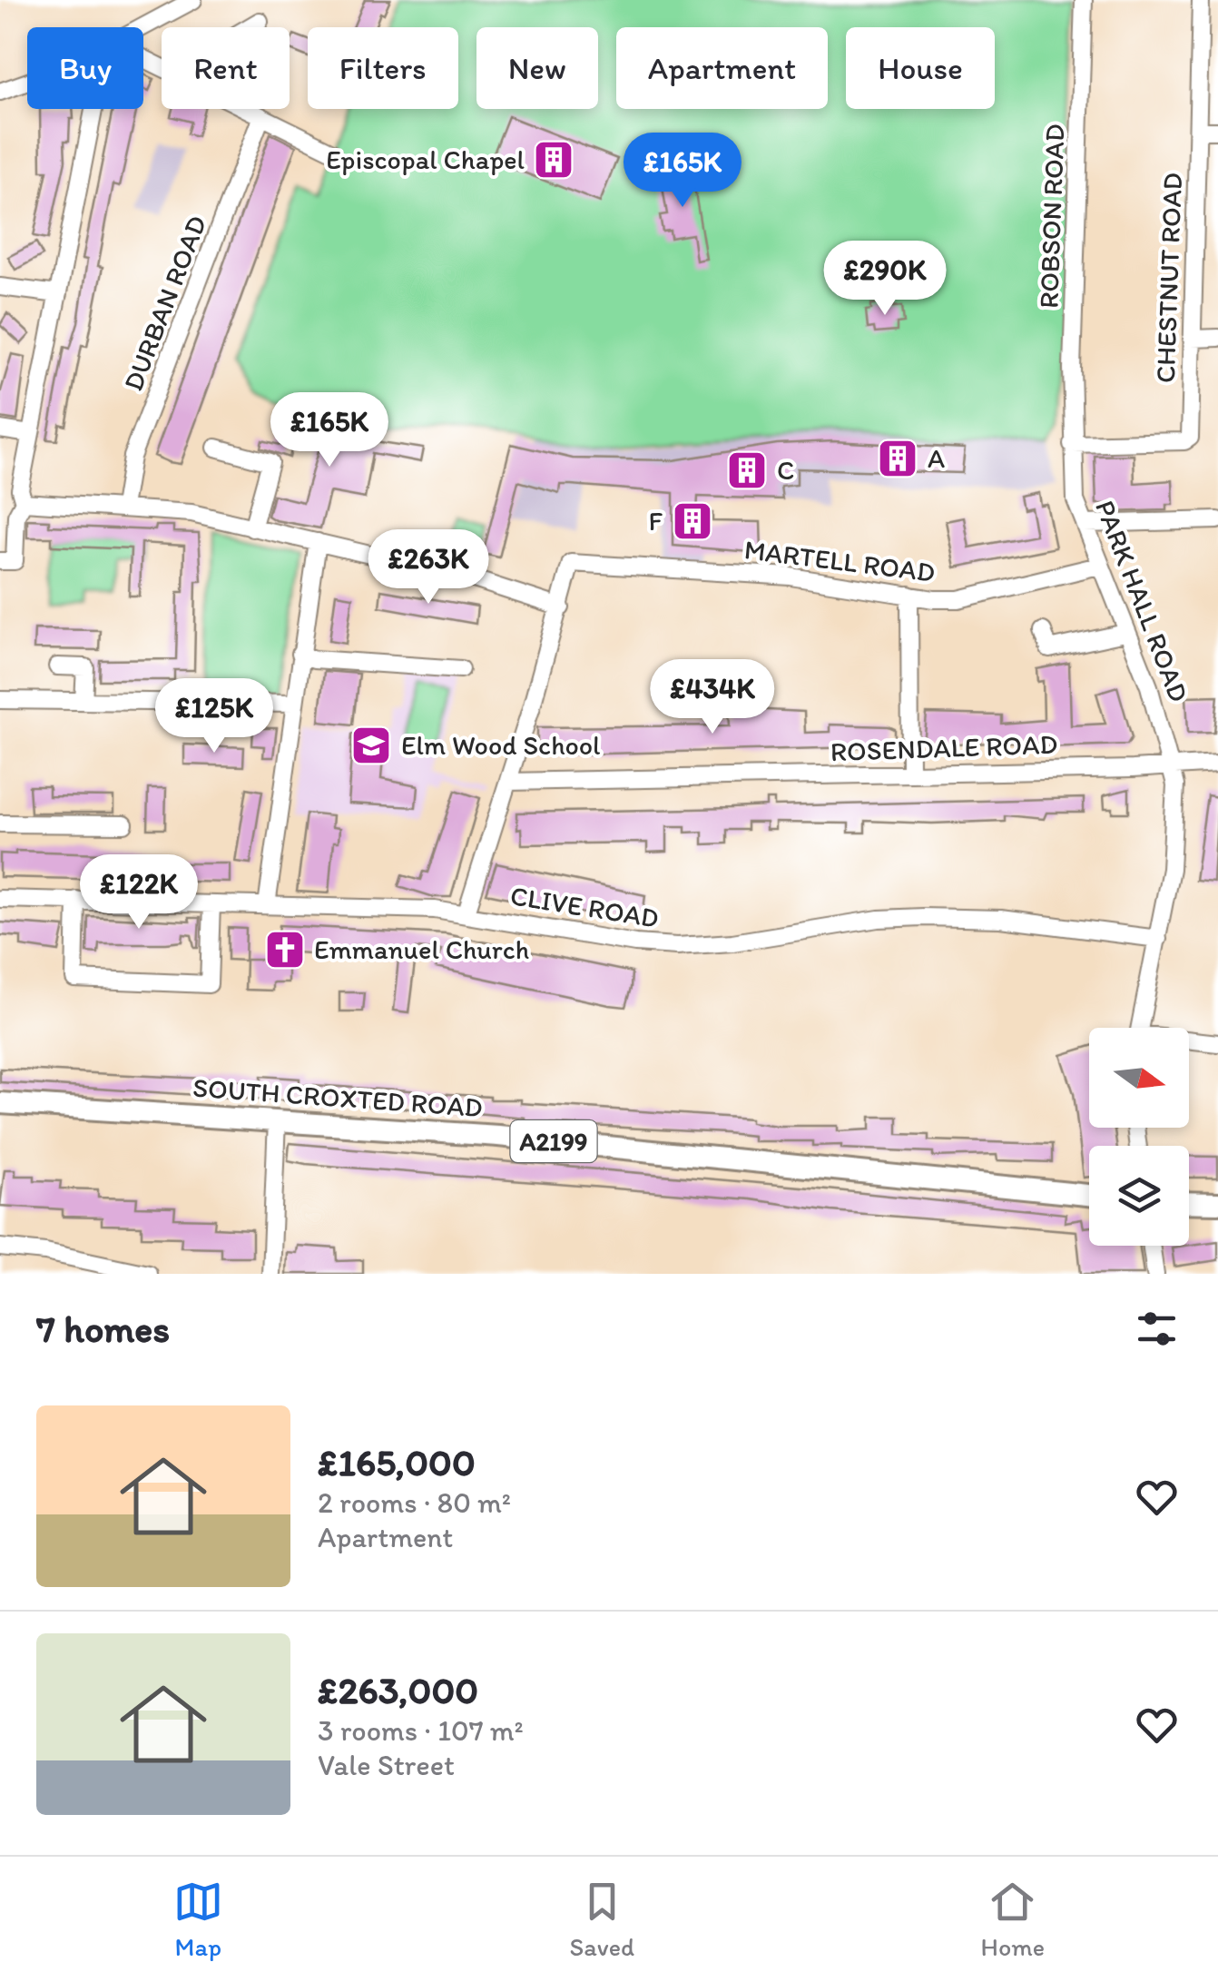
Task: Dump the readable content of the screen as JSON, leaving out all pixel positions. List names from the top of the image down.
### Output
{
  "streets": {
    "main road": ["SOUTH CROXTED ROAD", "A2199"],
    "street": [
      "ROBSON ROAD",
      "CHESTNUT ROAD",
      "DURBAN ROAD",
      "MARTELL ROAD",
      "PARK HALL ROAD",
      "ROSENDALE ROAD",
      "CLIVE ROAD"
    ]
  },
  "crossings": [
    ["ROBSON ROAD", "CHESTNUT ROAD"],
    ["ROBSON ROAD", "PARK HALL ROAD"],
    ["CHESTNUT ROAD", "PARK HALL ROAD"],
    ["MARTELL ROAD", "PARK HALL ROAD"],
    ["PARK HALL ROAD", "ROSENDALE ROAD"],
    ["PARK HALL ROAD", "CLIVE ROAD"]
  ],
  "places": {
    "building": [
      "Episcopal Chapel",
      "A",
      "C",
      "F"
    ],
    "school or university": ["Elm Wood School"],
    "church": ["Emmanuel Church"]
  },
  "north": "right",
  "page": {
    "chip": [
      "Buy",
      "Rent",
      "Filters",
      "New",
      "Apartment",
      "House"
    ],
    "price": [
      "£165K",
      "£290K",
      "£165K",
      "£263K",
      "£434K",
      "£125K",
      "£122K"
    ],
    "heading": "7 homes",
    "list": [
      {
        "name": "£165,000",
        "note": "2 rooms · 80 m² · Apartment"
      },
      {
        "name": "£263,000",
        "note": "3 rooms · 107 m² · Vale Street"
      }
    ],
    "tabs": ["Map", "Saved", "Home"]
  }
}
